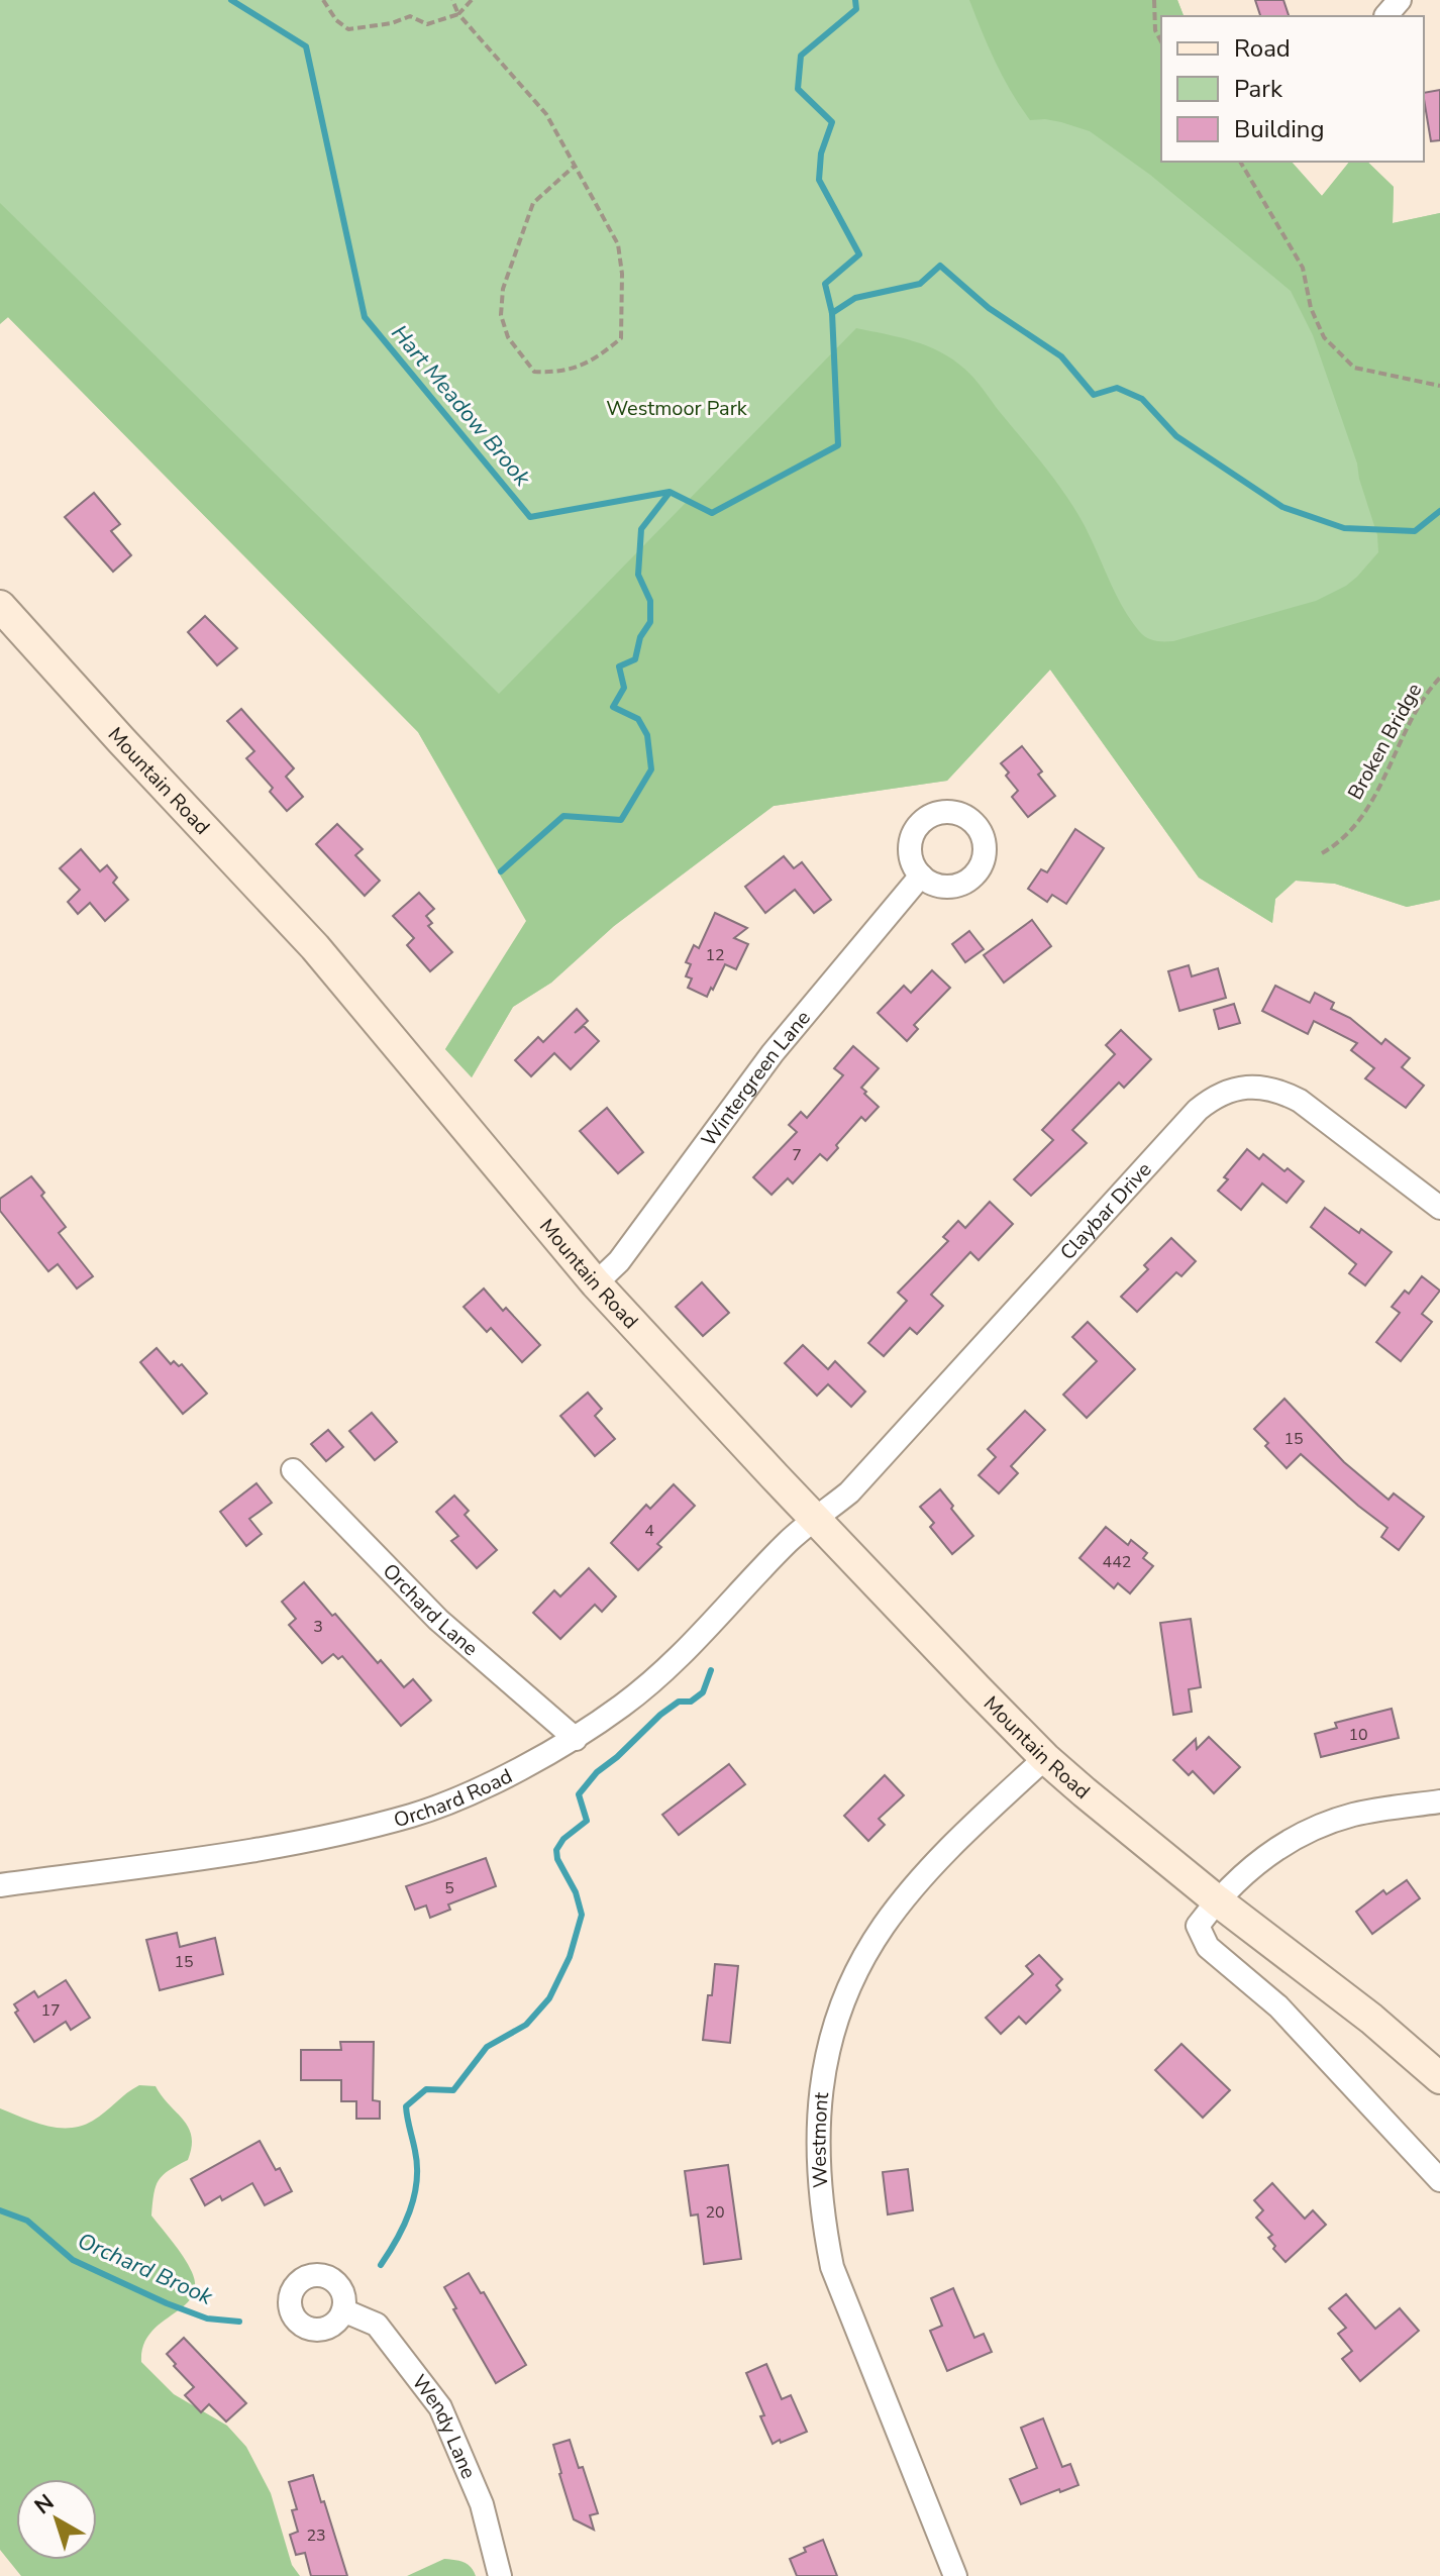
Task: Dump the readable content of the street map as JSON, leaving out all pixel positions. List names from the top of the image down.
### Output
{
  "streets": {
    "main road": ["Mountain Road"],
    "street": [
      "Wintergreen Lane",
      "Claybar Drive",
      "Orchard Lane",
      "Orchard Road",
      "Westmont",
      "Wendy Lane"
    ],
    "path": ["Broken Bridge"]
  },
  "crossings": [
    ["Mountain Road", "Wintergreen Lane"],
    ["Mountain Road", "Claybar Drive"],
    ["Mountain Road", "Orchard Road"],
    ["Mountain Road", "Westmont"],
    ["Claybar Drive", "Orchard Road"],
    ["Orchard Lane", "Orchard Road"]
  ],
  "water": ["Hart Meadow Brook", "Orchard Brook"],
  "parks": ["Westmoor Park"],
  "house_numbers": [
    "12",
    "7",
    "15",
    "4",
    "442",
    "3",
    "10",
    "5",
    "15",
    "17",
    "20",
    "23"
  ],
  "legend": ["Road", "Park", "Building"],
  "north": "top left"
}
